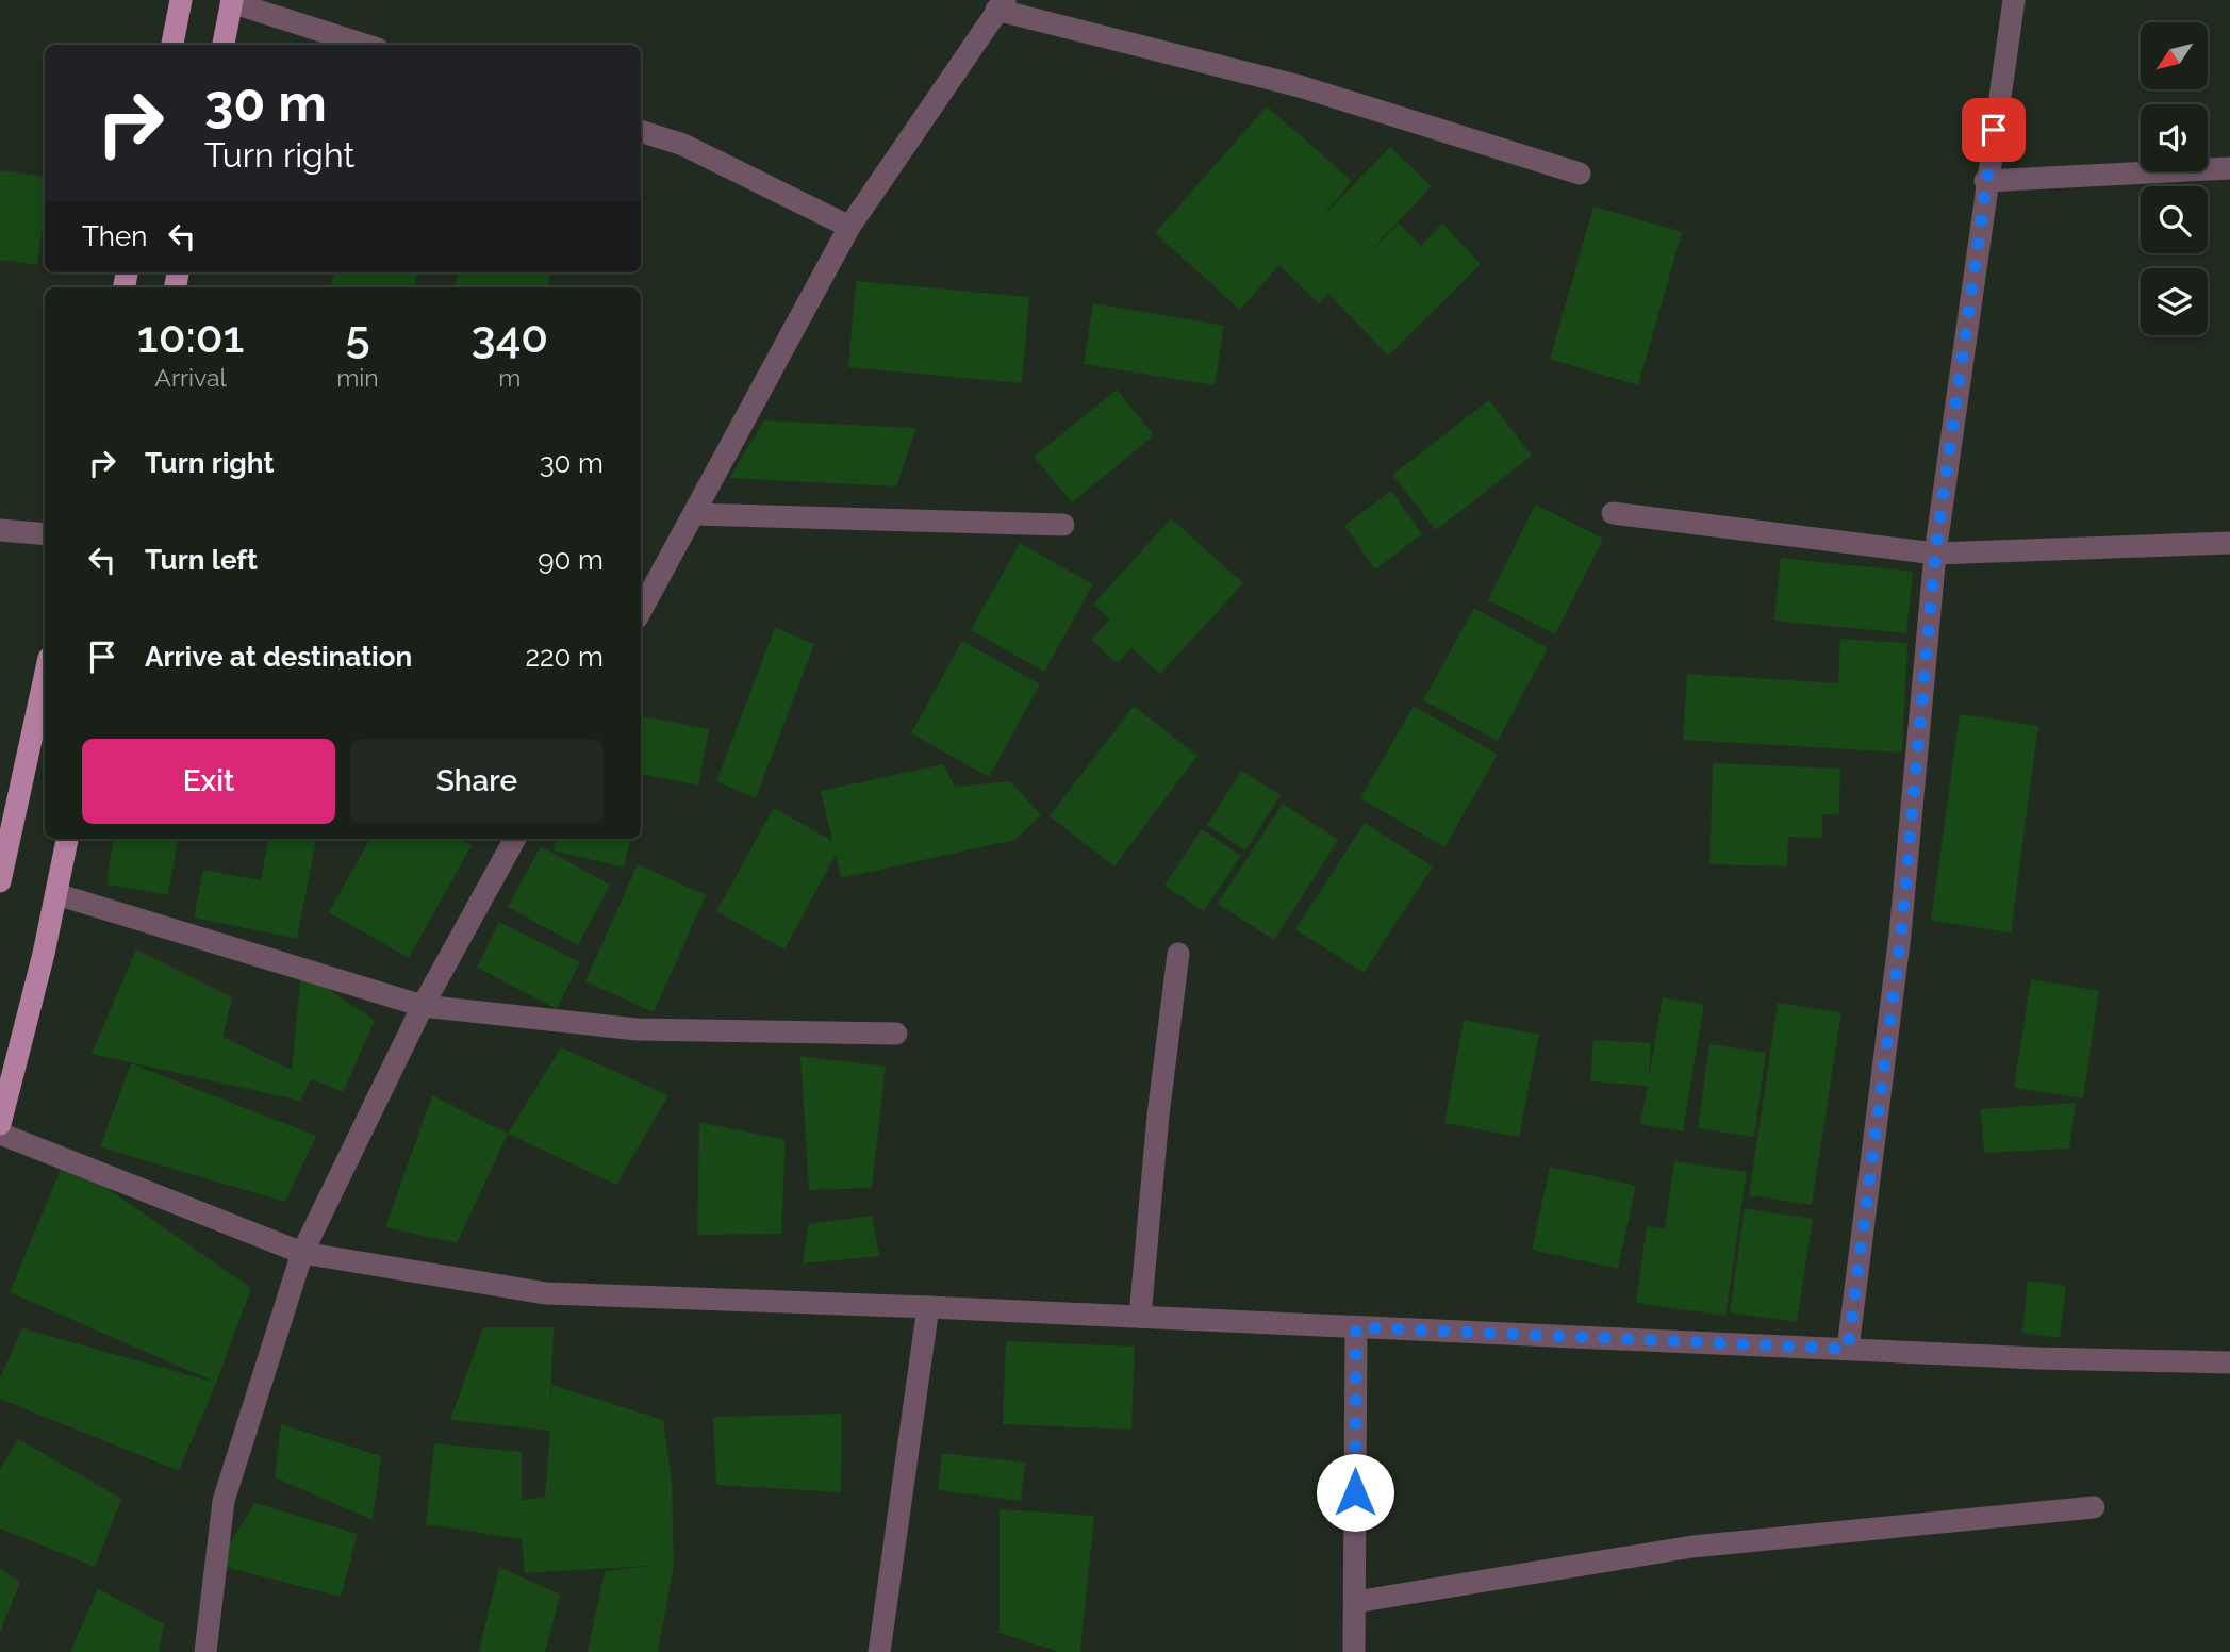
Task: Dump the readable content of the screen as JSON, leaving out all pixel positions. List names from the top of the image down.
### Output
{
  "north": "bottom left",
  "page": {
    "turn": ["30 m", "Turn right"],
    "then": "Then",
    "eta": [
      "10:01",
      "Arrival",
      "5",
      "min",
      "340",
      "m"
    ],
    "list": [
      {
        "name": "Turn right",
        "value": "30 m"
      },
      {
        "name": "Turn left",
        "value": "90 m"
      },
      {
        "name": "Arrive at destination",
        "value": "220 m"
      }
    ],
    "buttons": ["Exit", "Share"]
  }
}
